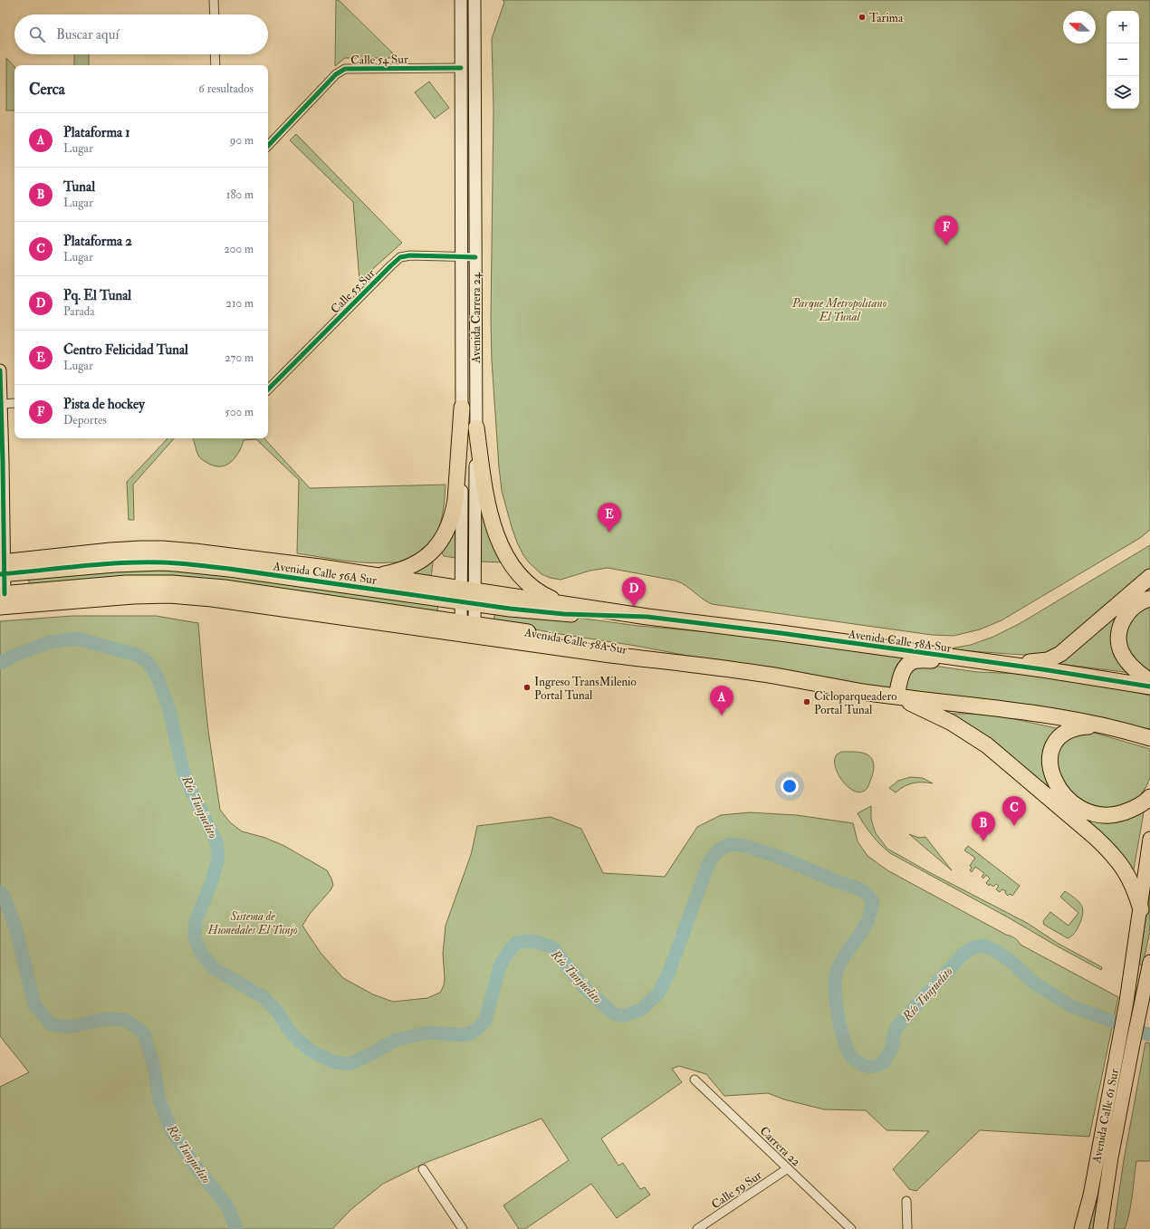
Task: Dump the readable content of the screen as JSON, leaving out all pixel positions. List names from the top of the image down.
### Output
{
  "streets": {
    "highway": ["Avenida Calle 56A Sur", "Avenida Calle 58A Sur"],
    "main road": ["Avenida Carrera 24", "Avenida Calle 61 Sur"],
    "street": [
      "Calle 54 Sur",
      "Calle 55 Sur",
      "Carrera 22",
      "Calle 59 Sur"
    ]
  },
  "crossings": [
    ["Calle 54 Sur", "Avenida Carrera 24"],
    ["Calle 55 Sur", "Avenida Carrera 24"],
    ["Avenida Carrera 24", "Avenida Calle 56A Sur"],
    ["Avenida Carrera 24", "Avenida Calle 58A Sur"],
    ["Avenida Calle 56A Sur", "Avenida Calle 58A Sur"],
    ["Carrera 22", "Calle 59 Sur"]
  ],
  "water": ["Río Tunjuelito"],
  "parks": ["Parque Metropolitano El Tunal", "Sistema de Humedales El Tunjo"],
  "places": ["Tarima", "Ingreso TransMilenio Portal Tunal", "Cicloparqueadero Portal Tunal"],
  "north": "left",
  "page": {
    "map_buttons": ["+", "−"],
    "search": "Buscar aquí",
    "heading": ["Cerca", "6 resultados"],
    "list": [
      {
        "mark": "A",
        "name": "Plataforma 1",
        "note": "Lugar",
        "value": "90 m"
      },
      {
        "mark": "B",
        "name": "Tunal",
        "note": "Lugar",
        "value": "180 m"
      },
      {
        "mark": "C",
        "name": "Plataforma 2",
        "note": "Lugar",
        "value": "200 m"
      },
      {
        "mark": "D",
        "name": "Pq. El Tunal",
        "note": "Parada",
        "value": "210 m"
      },
      {
        "mark": "E",
        "name": "Centro Felicidad Tunal",
        "note": "Lugar",
        "value": "270 m"
      },
      {
        "mark": "F",
        "name": "Pista de hockey",
        "note": "Deportes",
        "value": "500 m"
      }
    ],
    "pins": [
      "F",
      "E",
      "D",
      "A",
      "C",
      "B"
    ]
  }
}
